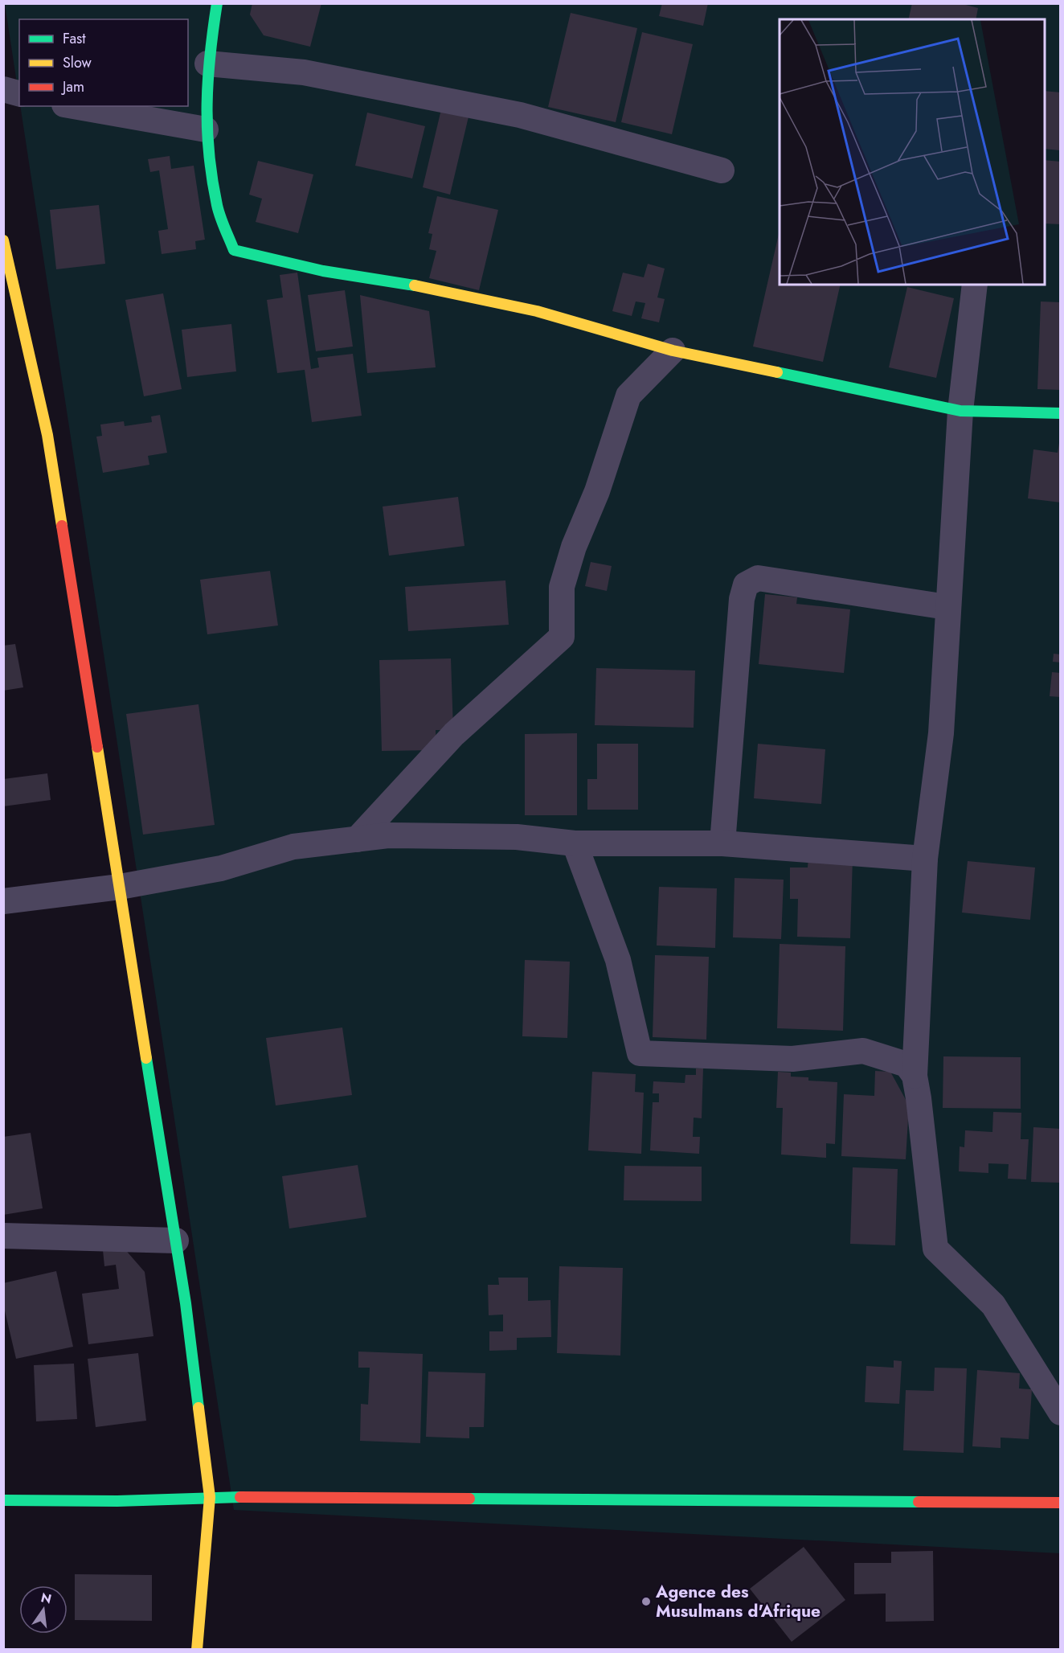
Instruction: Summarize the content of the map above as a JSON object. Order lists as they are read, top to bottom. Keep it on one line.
{"places":["Agence des Musulmans d'Afrique"],"legend":["Fast","Slow","Jam"],"north":"top"}
